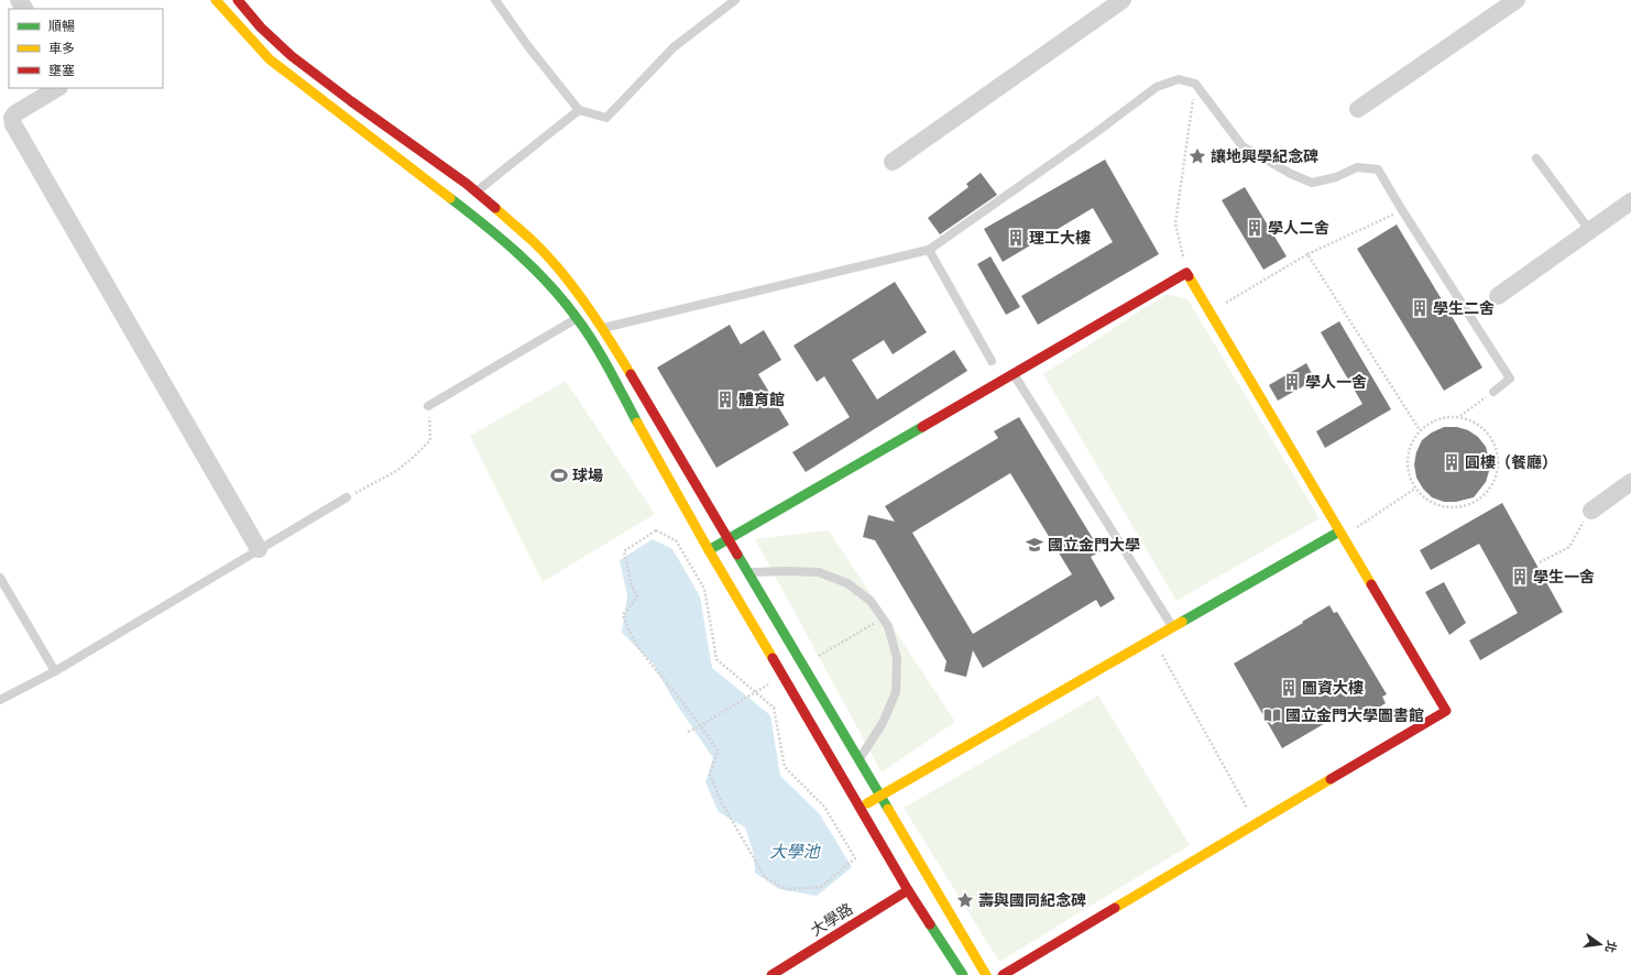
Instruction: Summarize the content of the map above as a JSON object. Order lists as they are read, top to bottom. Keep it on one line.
{"streets":{"street":["大學路"]},"water":["大學池"],"places":{"place":["讓地興學紀念碑","壽與國同紀念碑"],"building":["學人二舍","理工大樓","學生二舍","學人一舍","體育館","圓樓（餐廳）","學生一舍","圖資大樓"],"sports":["球場"],"school or university":["國立金門大學"],"library":["國立金門大學圖書館"]},"legend":["順暢","車多","壅塞"],"north":"right"}
